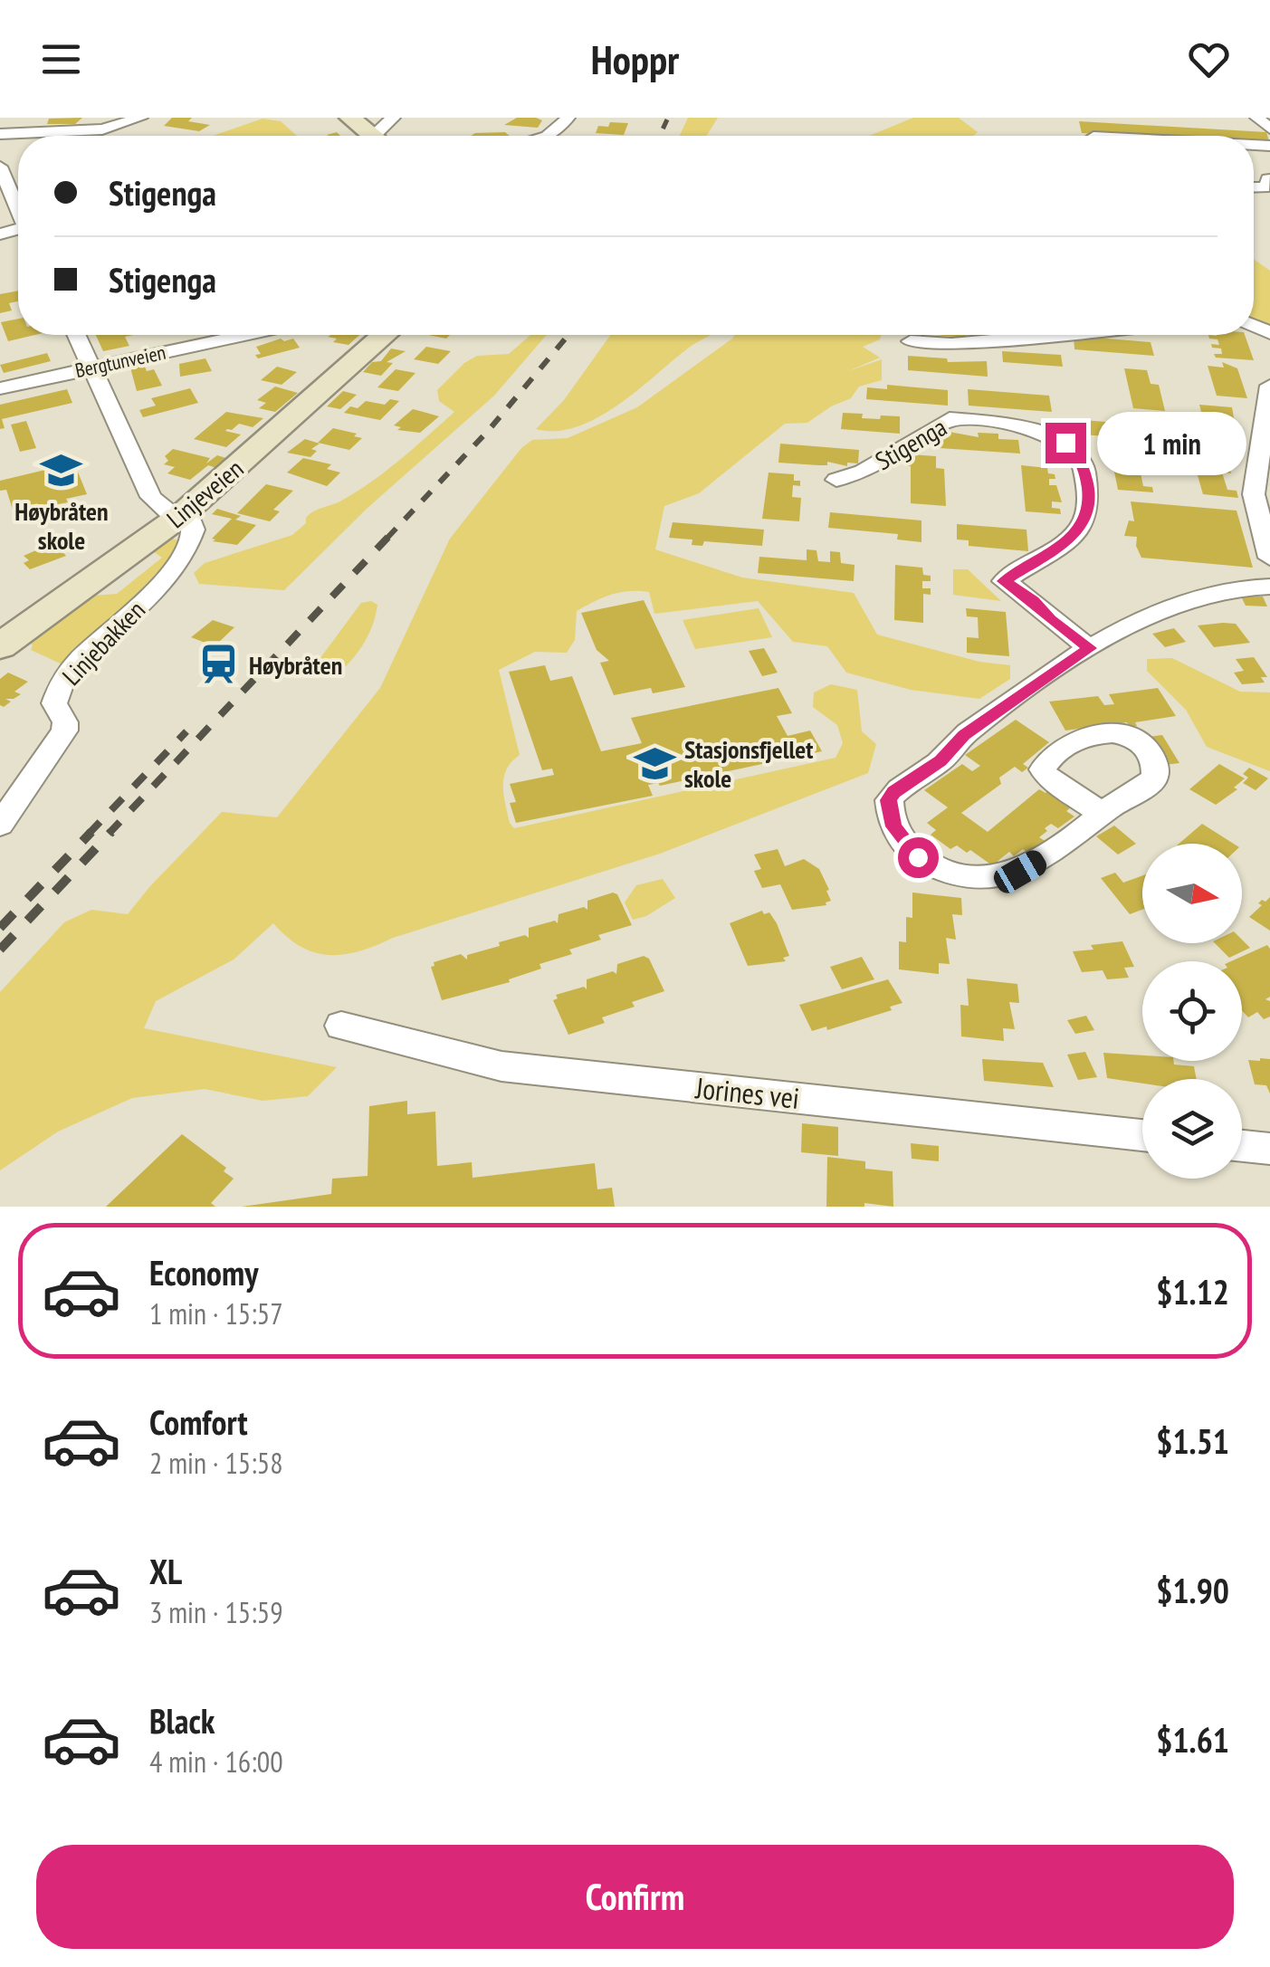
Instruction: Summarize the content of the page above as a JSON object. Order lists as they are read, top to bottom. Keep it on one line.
{"streets":{"street":["Bergtunveien","Stigenga","Linjeveien","Linjebakken","Jorines vei"]},"crossings":[["Linjeveien","Linjebakken"]],"places":{"school or university":["Høybråten skole","Stasjonsfjellet skole"],"station":["Høybråten"]},"north":"right","page":{"header":"Hoppr","banner":["Stigenga","Stigenga"],"bubble":"1 min","list":[{"name":"Economy","note":"1 min · 15:57","value":"$1.12"},{"name":"Comfort","note":"2 min · 15:58","value":"$1.51"},{"name":"XL","note":"3 min · 15:59","value":"$1.90"},{"name":"Black","note":"4 min · 16:00","value":"$1.61"}],"buttons":"Confirm"}}
